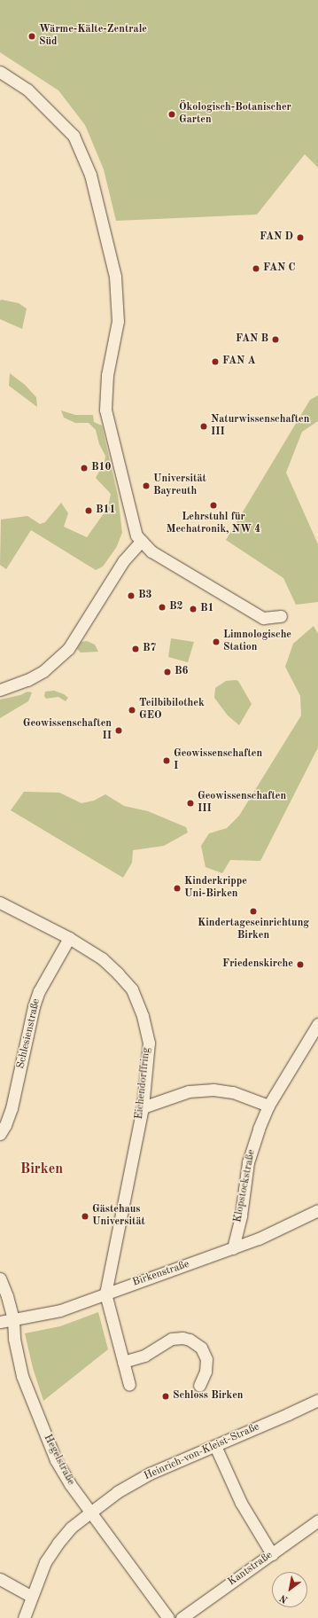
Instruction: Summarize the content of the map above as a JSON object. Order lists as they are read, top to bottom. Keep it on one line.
{"streets":{"street":["Schlesienstraße","Eichendorffring","Klopstockstraße","Birkenstraße","Heinrich-von-Kleist-Straße","Hegelstraße","Kantstraße"]},"crossings":[["Schlesienstraße","Eichendorffring"],["Eichendorffring","Birkenstraße"],["Klopstockstraße","Birkenstraße"],["Birkenstraße","Hegelstraße"],["Heinrich-von-Kleist-Straße","Hegelstraße"]],"districts":["Birken"],"places":["Wärme-Kälte-Zentrale Süd","Ökologisch-Botanischer Garten","FAN D","FAN C","FAN B","FAN A","Naturwissenschaften III","B10","Universität Bayreuth","Lehrstuhl für Mechatronik, NW 4","B11","B3","B2","B1","Limnologische Station","B7","B6","Teilbibilothek GEO","Geowissenschaften II","Geowissenschaften I","Geowissenschaften III","Kinderkrippe Uni-Birken","Kindertageseinrichtung Birken","Friedenskirche","Gästehaus Universität","Schloss Birken"],"north":"bottom left"}
